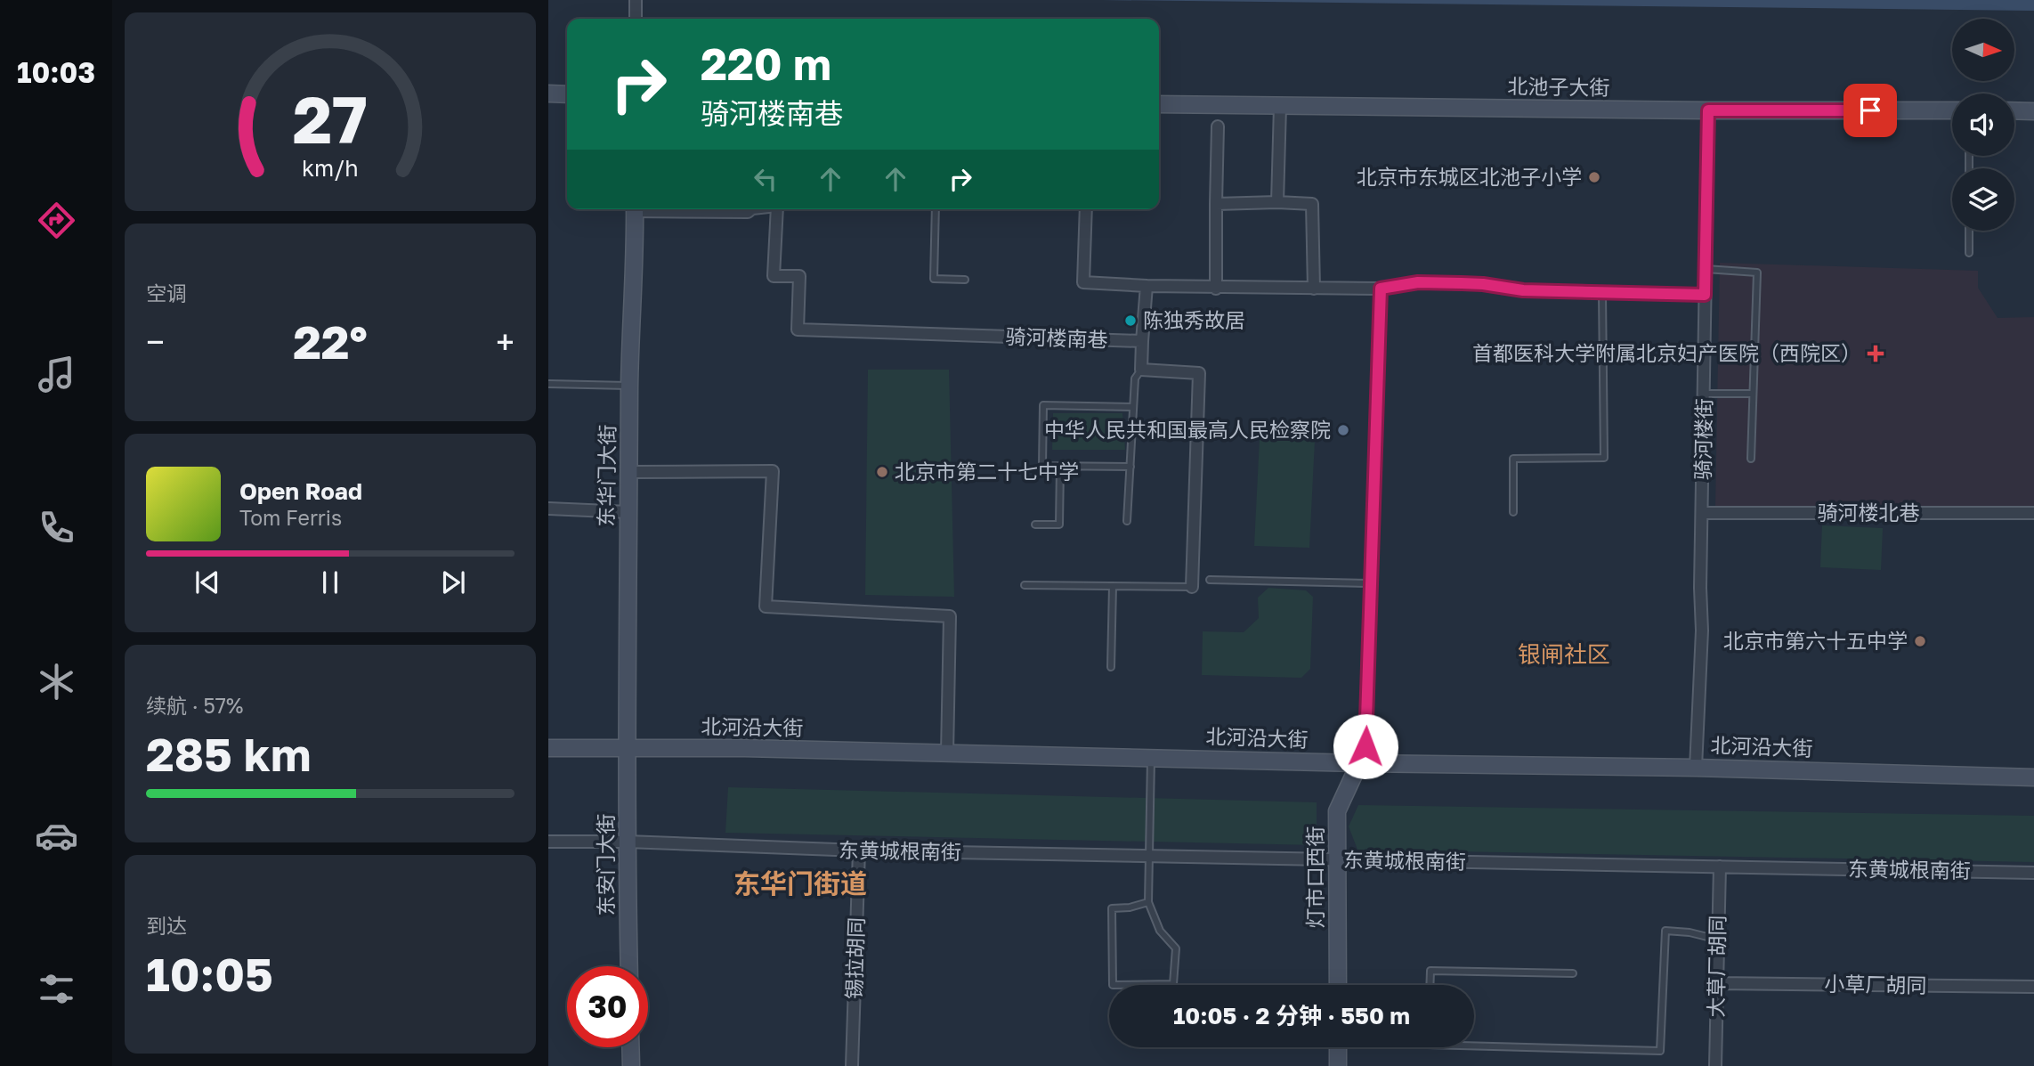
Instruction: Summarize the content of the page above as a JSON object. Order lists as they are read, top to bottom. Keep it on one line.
{"streets":{"main road":["北池子大街","东华门大街","北河沿大街","东安门大街","灯市口西街"],"street":["骑河楼南巷","骑河楼街","骑河楼北巷","东黄城根南街","锡拉胡同","大草厂胡同","小草厂胡同"]},"crossings":[["北池子大街","骑河楼街"],["骑河楼街","骑河楼北巷"],["骑河楼街","北河沿大街"],["东华门大街","北河沿大街"],["东华门大街","东安门大街"],["北河沿大街","东安门大街"],["北河沿大街","灯市口西街"],["东黄城根南街","东安门大街"],["东黄城根南街","灯市口西街"],["东黄城根南街","锡拉胡同"],["东黄城根南街","大草厂胡同"],["大草厂胡同","小草厂胡同"]],"districts":["银闸社区","东华门街道"],"places":{"other":["北京市东城区北池子小学","陈独秀故居","中华人民共和国最高人民检察院","北京市第二十七中学","北京市第六十五中学"],"health":["首都医科大学附属北京妇产医院（西院区）"]},"north":"right","page":{"tabs":"10:03","turn":["220 m","骑河楼南巷"],"tile":["空调",["续航 · 57%","285 km"],["到达","10:05"]],"heat":["−","22°","+"],"song":["Open Road","Tom Ferris"],"limit":"30","trip":"10:05 · 2 分钟 · 550 m","gauge":["27","km/h"]}}
